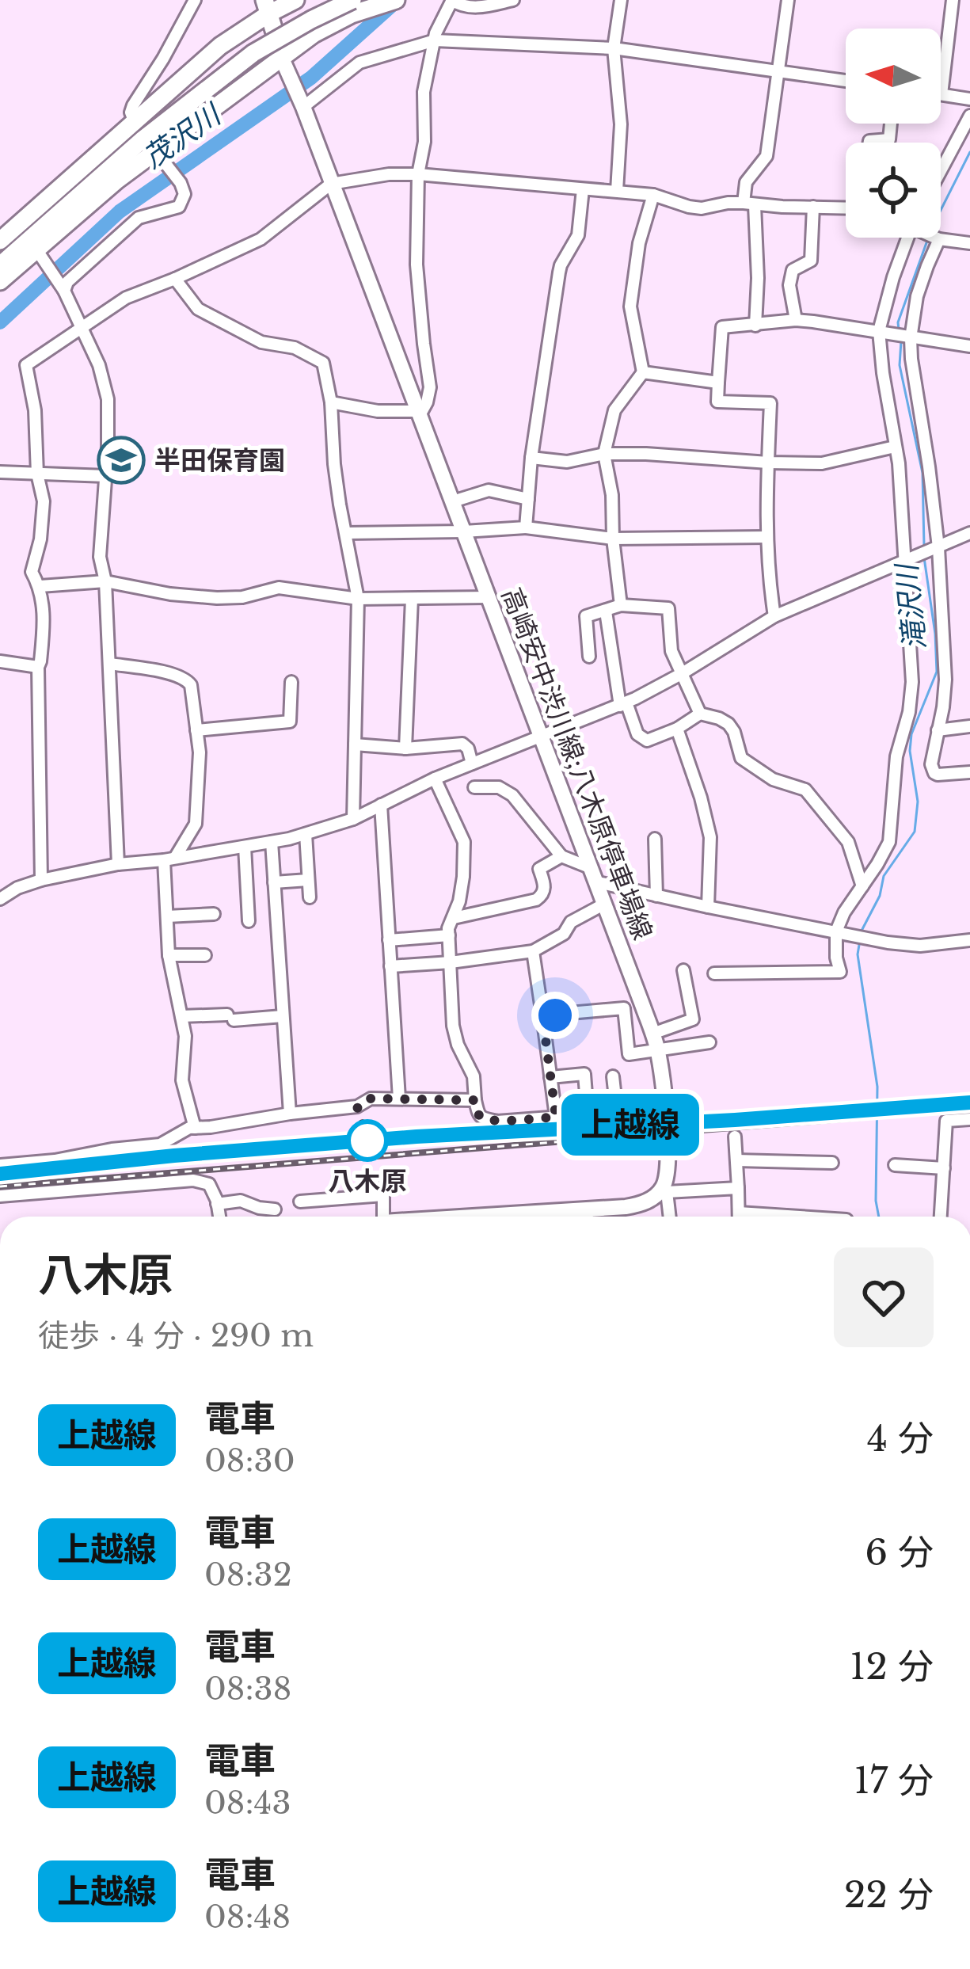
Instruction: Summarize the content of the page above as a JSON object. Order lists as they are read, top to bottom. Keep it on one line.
{"streets":{"main road":["高崎安中渋川線;八木原停車場線"]},"water":["茂沢川","滝沢川"],"places":{"school or university":["半田保育園"],"other":["八木原"]},"north":"left","page":{"on_map":"上越線","heading":["八木原","徒歩 · 4 分 · 290 m"],"list":[{"mark":"上越線","name":"電車","note":"08:30","value":"4 分"},{"mark":"上越線","name":"電車","note":"08:32","value":"6 分"},{"mark":"上越線","name":"電車","note":"08:38","value":"12 分"},{"mark":"上越線","name":"電車","note":"08:43","value":"17 分"},{"mark":"上越線","name":"電車","note":"08:48","value":"22 分"}]}}
